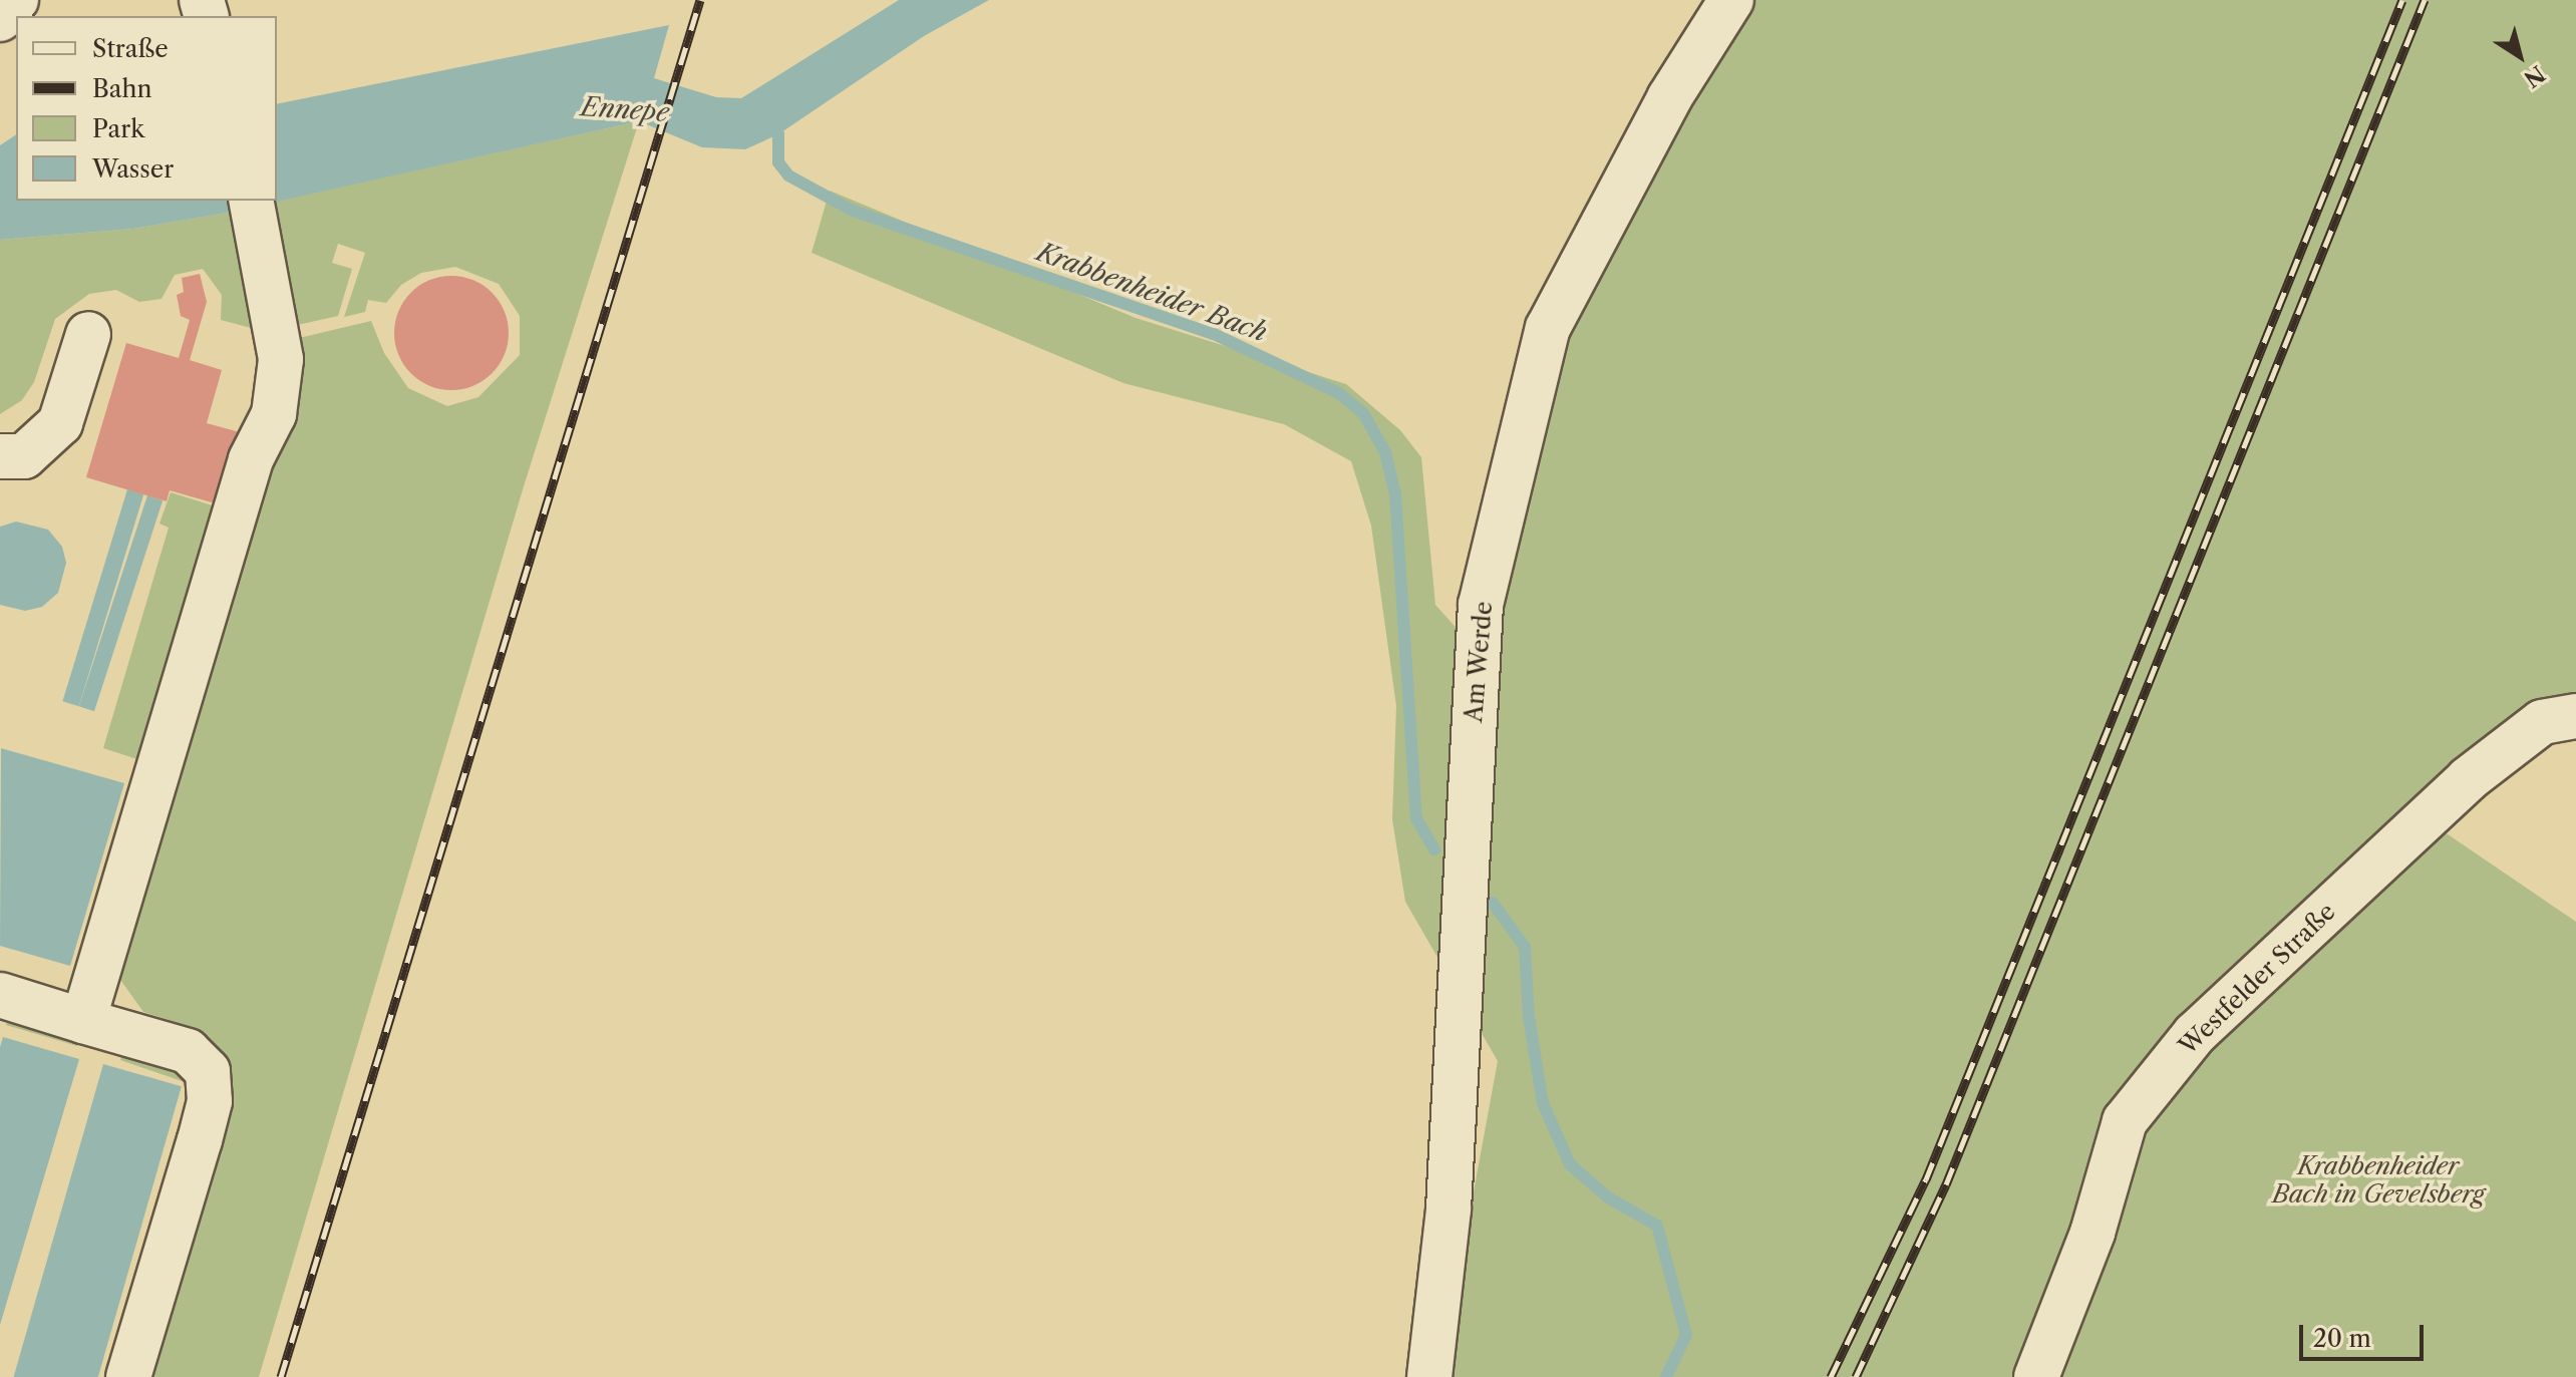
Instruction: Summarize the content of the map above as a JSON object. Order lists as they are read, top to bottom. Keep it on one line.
{"streets":{"street":["Am Werde","Westfelder Straße"]},"water":["Ennepe","Krabbenheider Bach"],"parks":["Krabbenheider Bach in Gevelsberg"],"legend":["Straße","Bahn","Park","Wasser"],"scale_bar":"20 m","north":"bottom right"}
